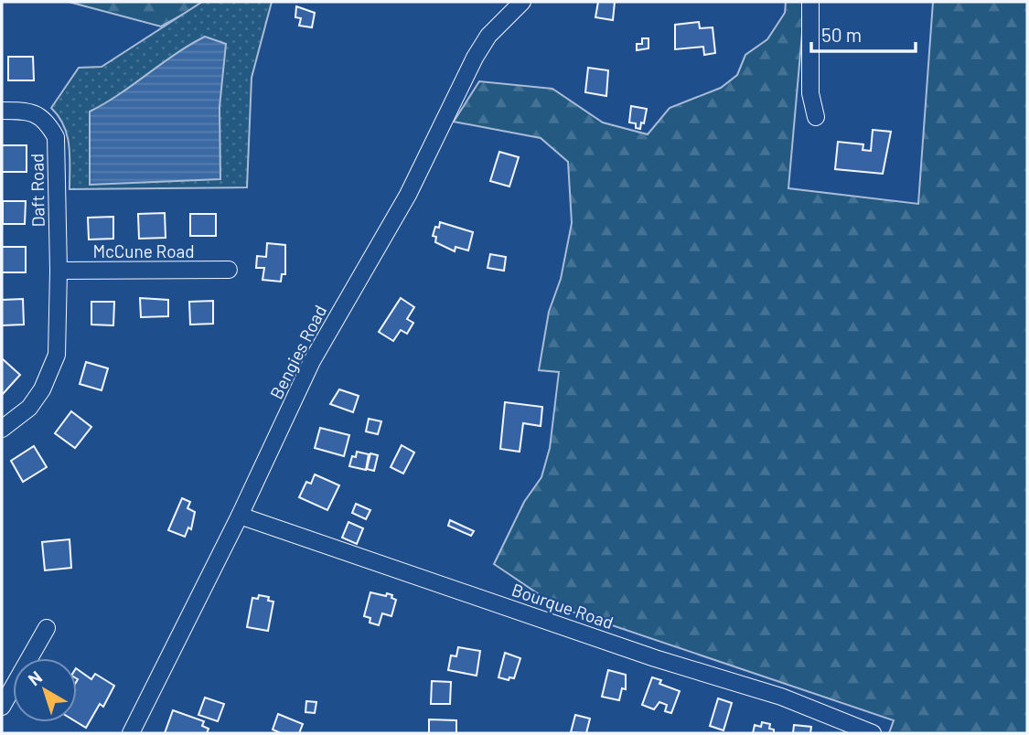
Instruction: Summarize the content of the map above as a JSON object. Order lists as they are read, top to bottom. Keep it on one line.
{"streets":{"street":["Daft Road","McCune Road","Bengies Road","Bourque Road"]},"crossings":[["Daft Road","McCune Road"],["Bengies Road","Bourque Road"]],"scale_bar":"50 m","north":"top left"}
